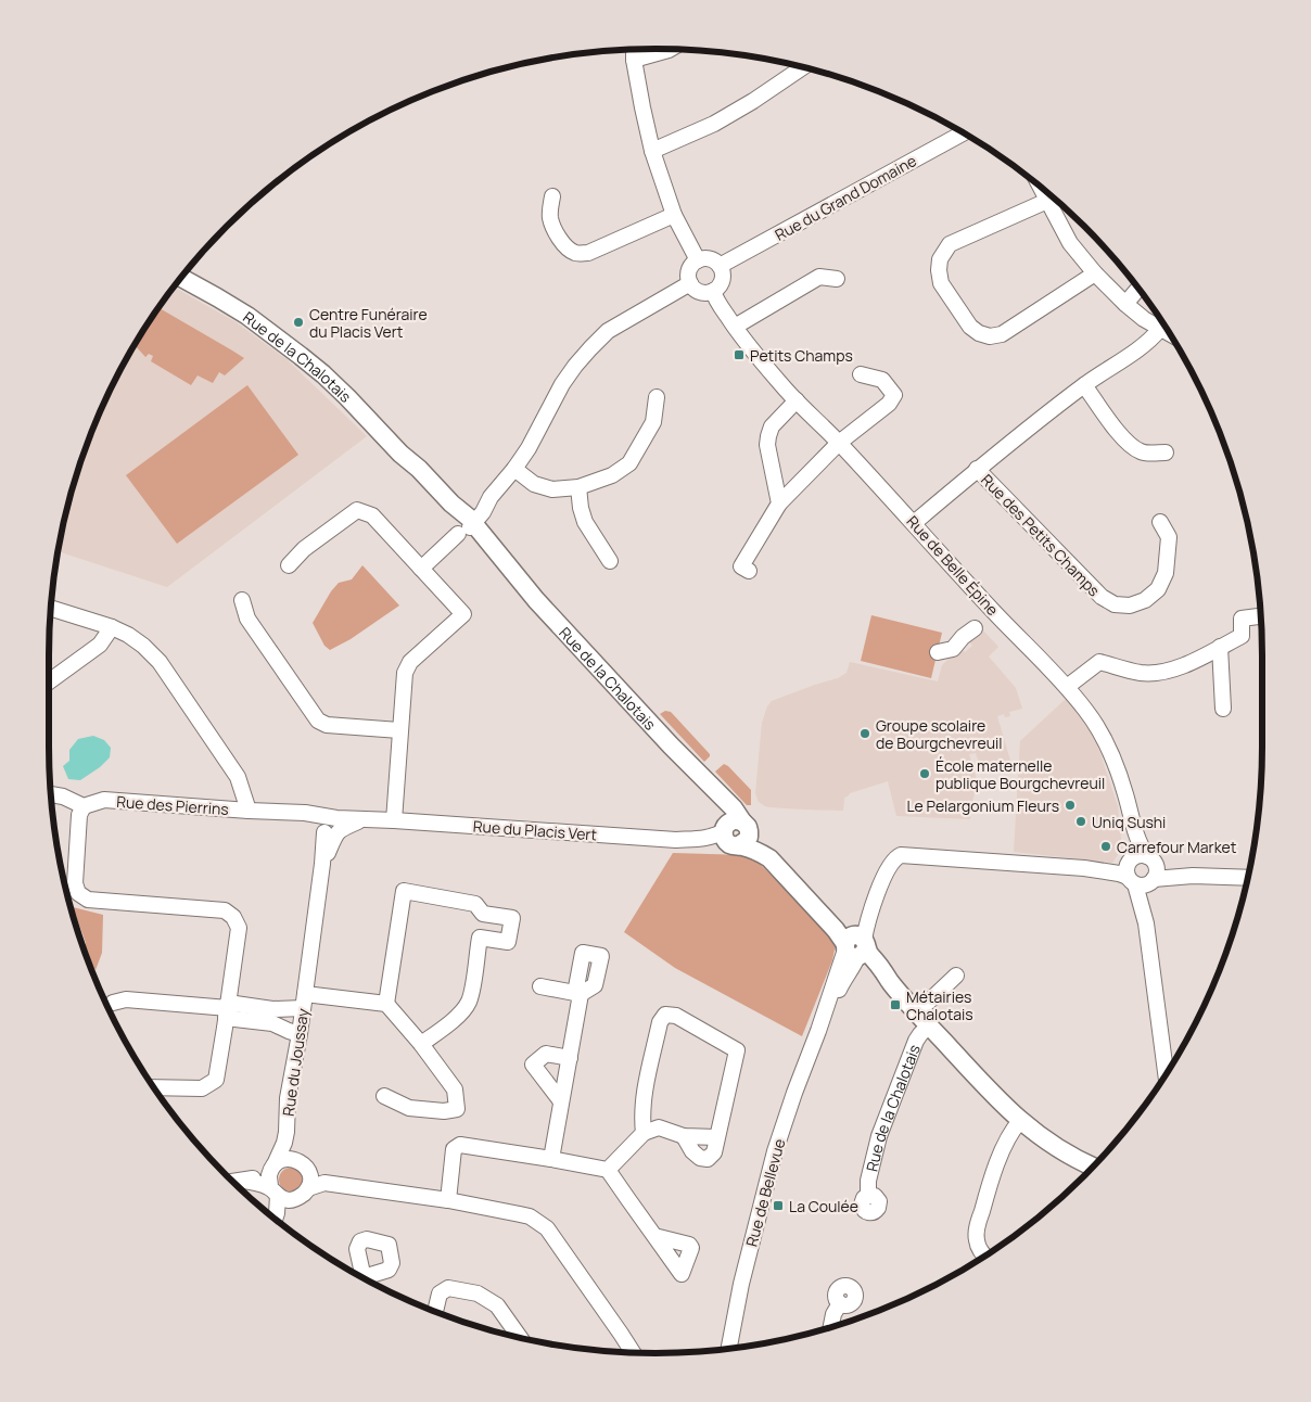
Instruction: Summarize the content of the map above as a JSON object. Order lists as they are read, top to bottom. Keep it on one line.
{"streets":{"main road":["Rue de la Chalotais"],"street":["Rue du Grand Domaine","Rue des Petits Champs","Rue de Belle Épine","Rue des Pierrins","Rue du Placis Vert","Rue du Joussay","Rue de Bellevue"]},"crossings":[["Rue du Grand Domaine","Rue de Belle Épine"],["Rue de la Chalotais","Rue du Placis Vert"],["Rue de la Chalotais","Rue de Bellevue"],["Rue des Petits Champs","Rue de Belle Épine"],["Rue de Belle Épine","Rue de Bellevue"],["Rue des Pierrins","Rue du Placis Vert"],["Rue des Pierrins","Rue du Joussay"],["Rue du Placis Vert","Rue du Joussay"]],"places":{"other":["Centre Funéraire du Placis Vert","Groupe scolaire de Bourgchevreuil","École maternelle publique Bourgchevreuil","Le Pelargonium Fleurs","Uniq Sushi","Carrefour Market"],"transit":["Petits Champs","Métairies Chalotais","La Coulée"]}}
